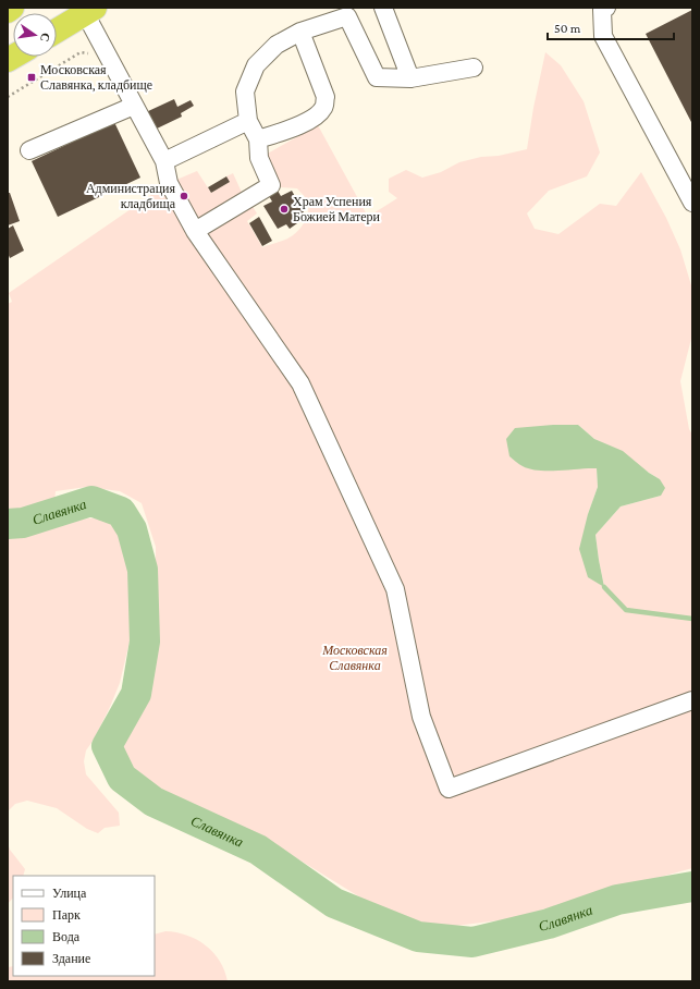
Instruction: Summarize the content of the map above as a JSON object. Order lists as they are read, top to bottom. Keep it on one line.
{"water":["Славянка"],"parks":["Московская Славянка"],"places":{"transit":["Московская Славянка, кладбище"],"other":["Администрация кладбища","Храм Успения Божией Матери"]},"legend":["Улица","Парк","Вода","Здание"],"scale_bar":"50 m","north":"right"}
